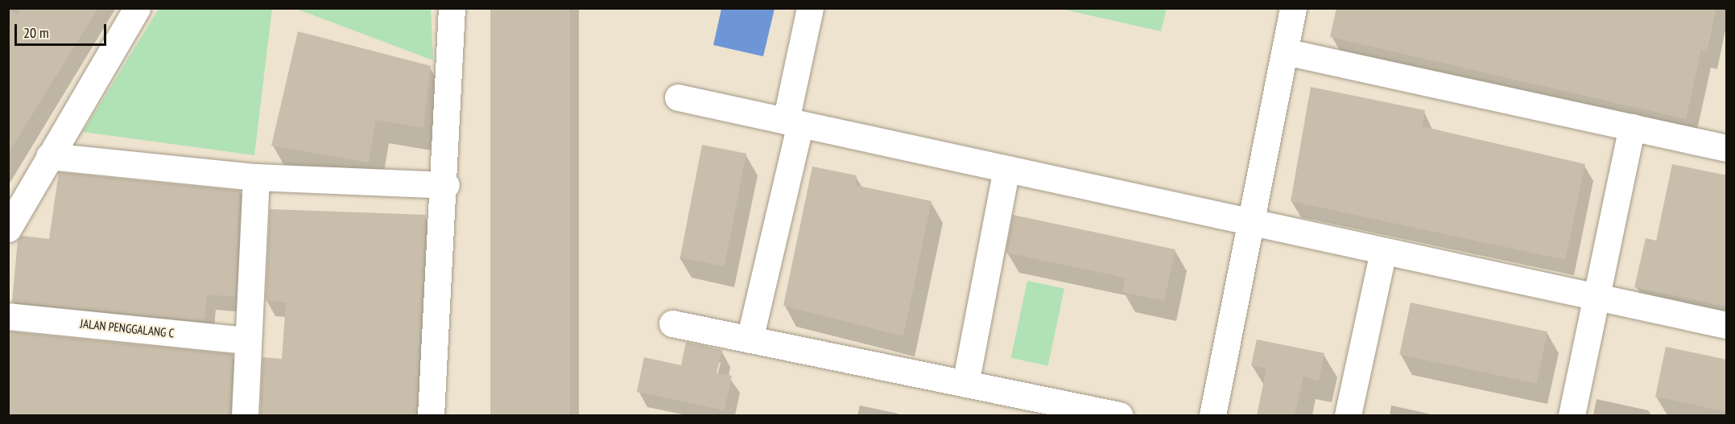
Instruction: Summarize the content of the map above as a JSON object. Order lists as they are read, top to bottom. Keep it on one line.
{"streets":{"street":["JALAN PENGGALANG C"]},"scale_bar":"20 m"}
